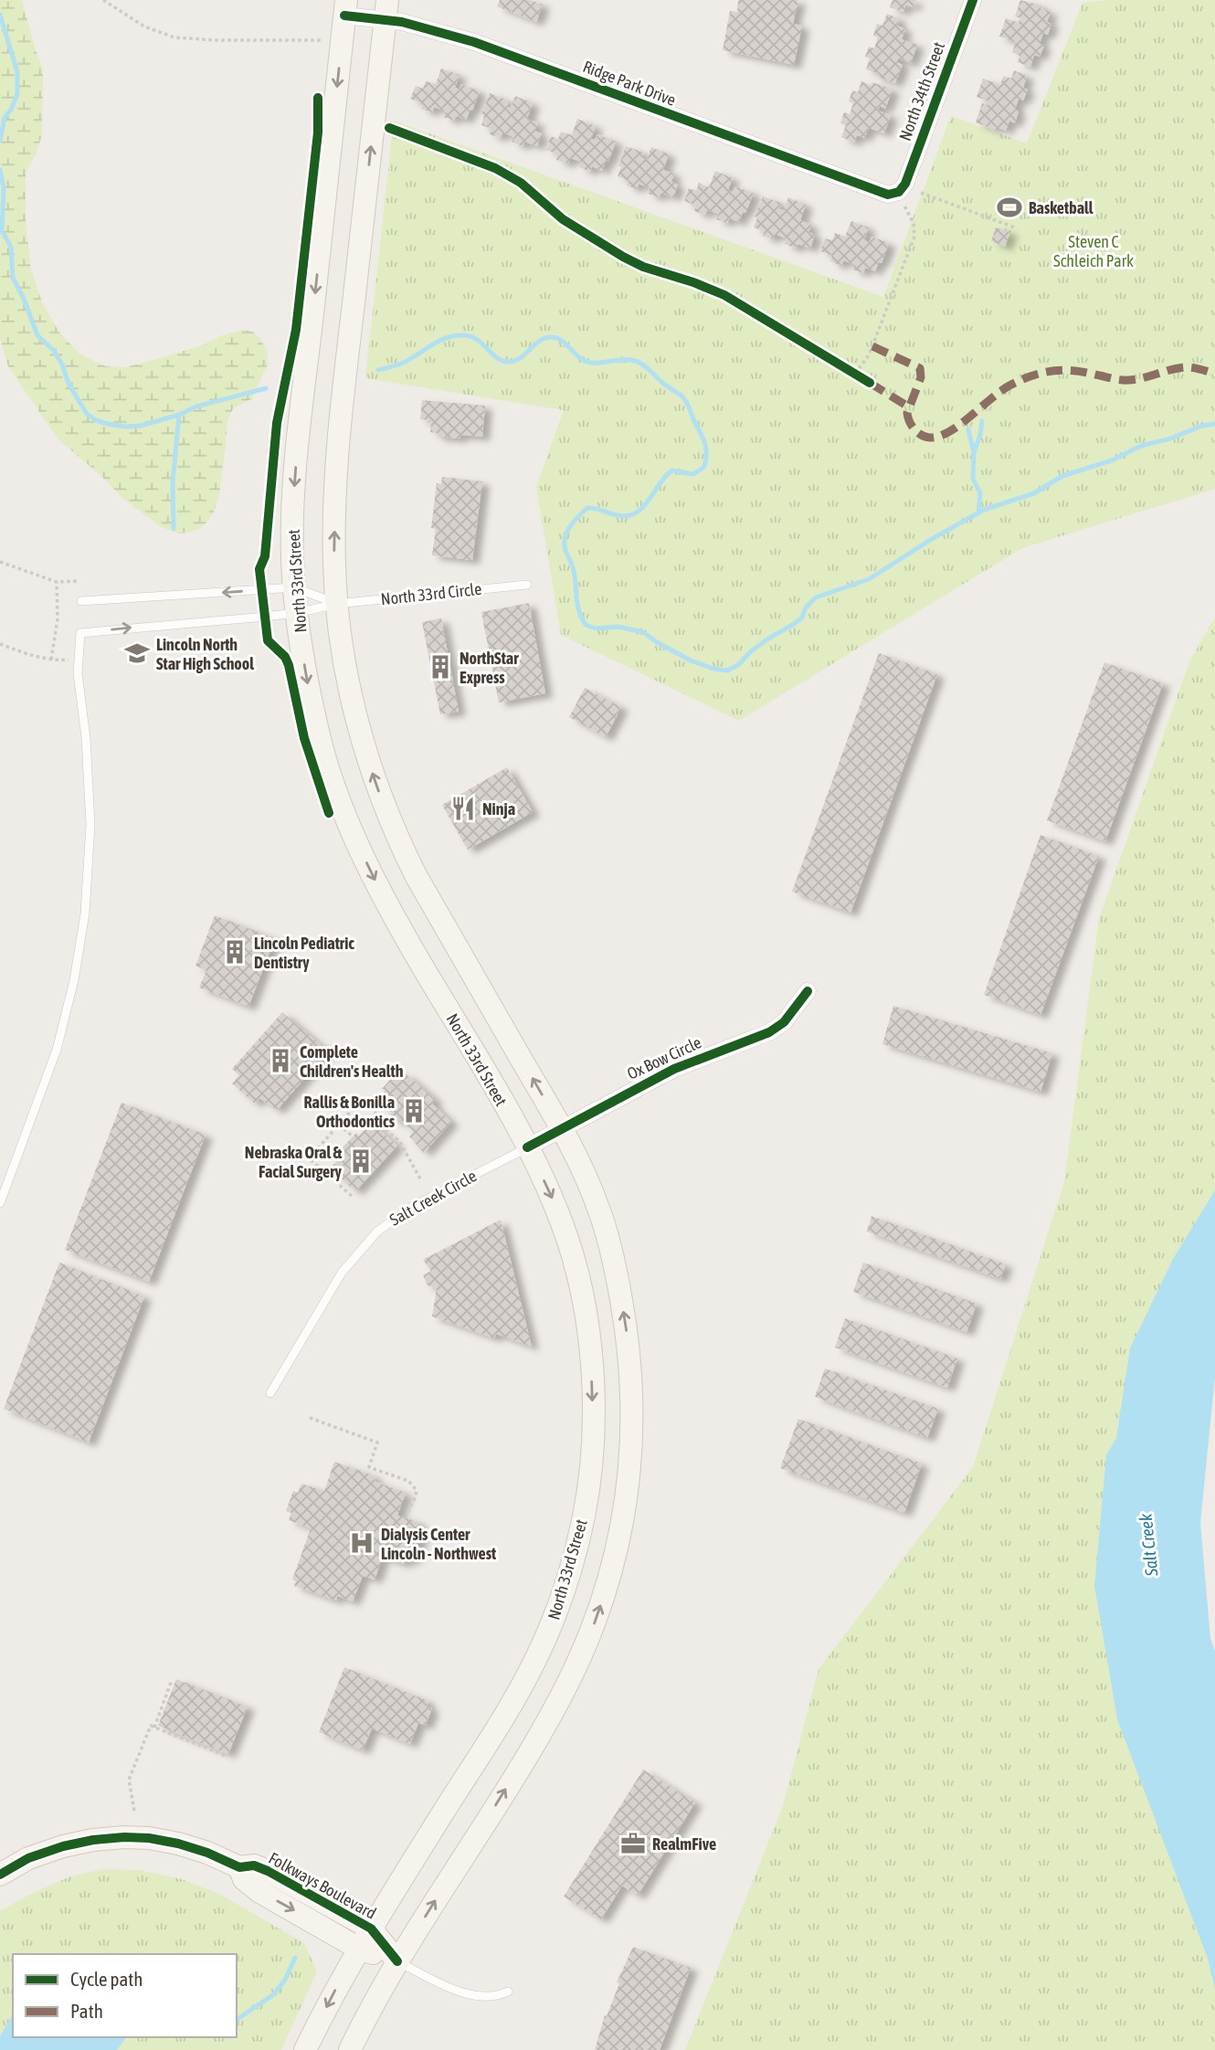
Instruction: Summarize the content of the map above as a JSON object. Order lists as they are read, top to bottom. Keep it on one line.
{"streets":{"main road":["North 33rd Street","Folkways Boulevard"],"street":["Ridge Park Drive","North 34th Street","Ox Bow Circle"],"lane":["North 33rd Circle","Salt Creek Circle"]},"crossings":[["Ridge Park Drive","North 34th Street"],["Ridge Park Drive","North 33rd Street"],["North 33rd Street","North 33rd Circle"],["North 33rd Street","Ox Bow Circle"],["North 33rd Street","Salt Creek Circle"],["North 33rd Street","Folkways Boulevard"],["Ox Bow Circle","Salt Creek Circle"]],"water":["Salt Creek"],"parks":["Steven C Schleich Park"],"places":{"sports":["Basketball"],"school or university":["Lincoln North Star High School"],"building":["NorthStar Express","Lincoln Pediatric Dentistry","Complete Children's Health","Rallis & Bonilla Orthodontics","Nebraska Oral & Facial Surgery"],"restaurant":["Ninja"],"hospital":["Dialysis Center Lincoln - Northwest"],"office":["RealmFive"]},"legend":["Cycle path","Path"]}
